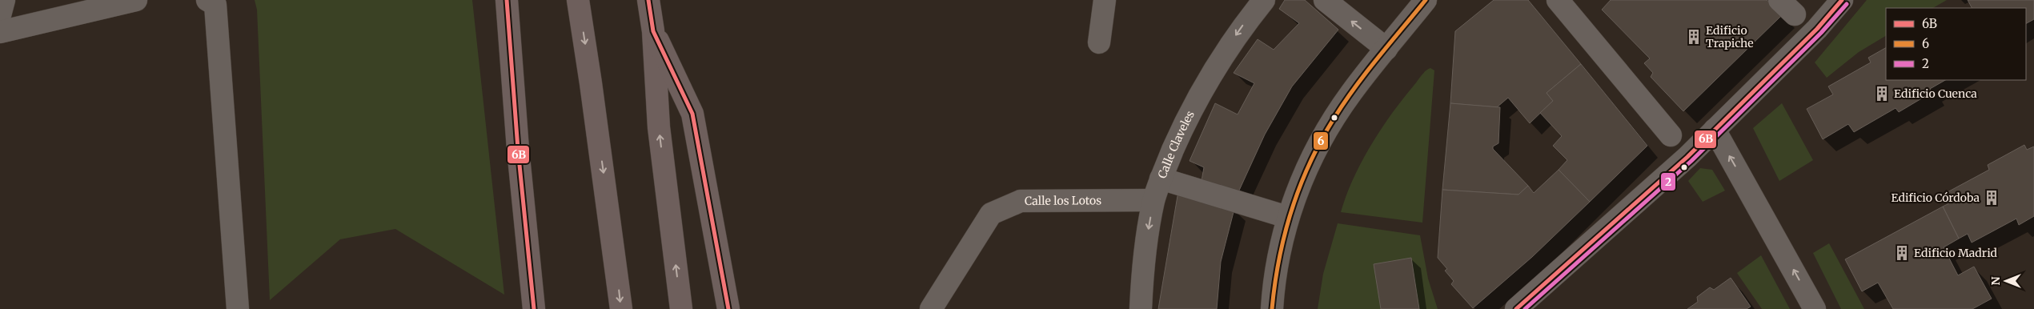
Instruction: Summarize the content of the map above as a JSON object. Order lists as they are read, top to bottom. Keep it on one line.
{"streets":{"street":["Calle Claveles","Calle los Lotos"]},"crossings":[["Calle Claveles","Calle los Lotos"]],"places":{"building":["Edificio Trapiche","Edificio Cuenca","Edificio Córdoba","Edificio Madrid"]},"lines":["transit line 6B","transit line 6","transit line 2"],"legend":["6B","6","2"],"north":"left"}
